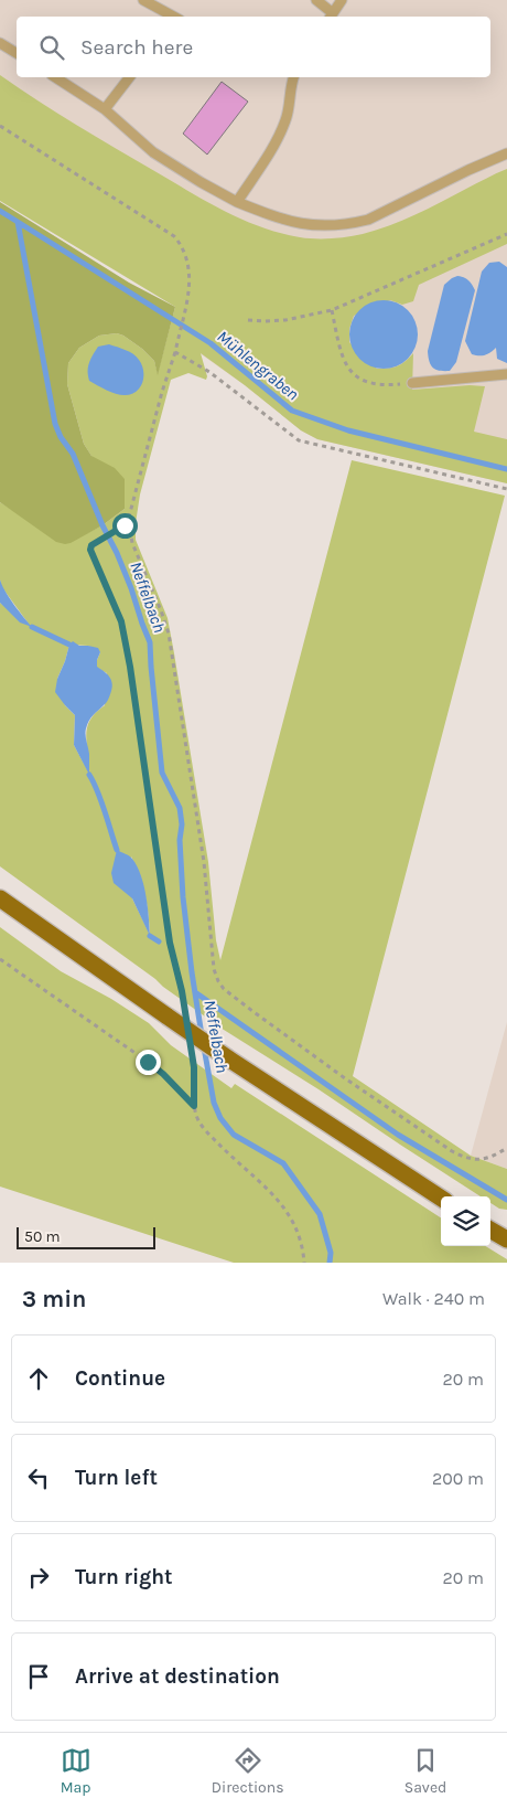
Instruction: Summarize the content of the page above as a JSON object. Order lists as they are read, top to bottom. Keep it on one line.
{"water":["Mühlengraben","Neffelbach"],"scale_bar":"50 m","page":{"search":"Search here","scale":"50 m","heading":["3 min","Walk · 240 m"],"list":[["Continue","20 m"],["Turn left","200 m"],["Turn right","20 m"],"Arrive at destination"],"nav":["Map","Directions","Saved"]}}
